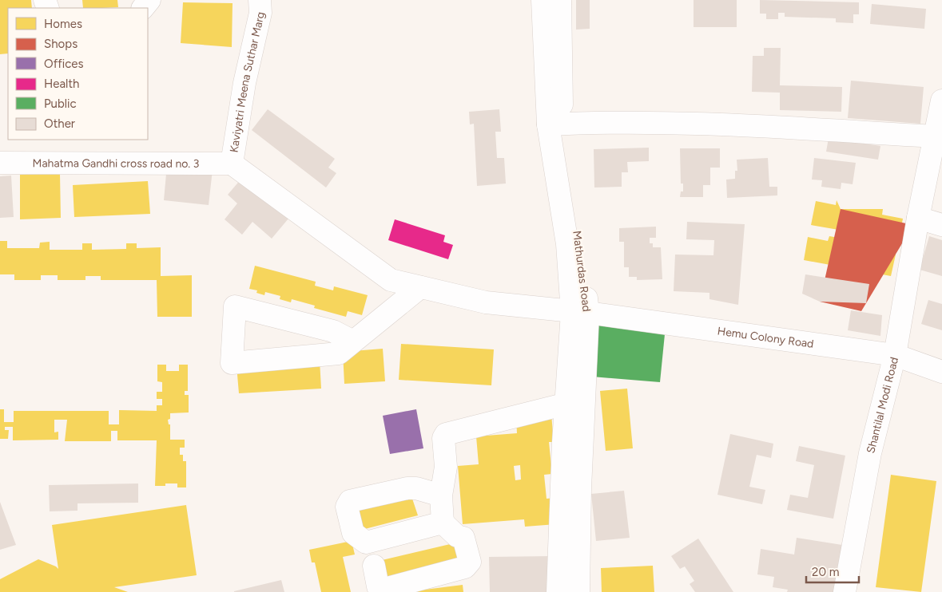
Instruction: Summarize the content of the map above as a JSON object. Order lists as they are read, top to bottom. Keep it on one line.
{"streets":{"street":["Kaviyatri Meena Suthar Marg","Mahatma Gandhi cross road no. 3","Mathurdas Road","Hemu Colony Road","Shantilal Modi Road"]},"crossings":[["Kaviyatri Meena Suthar Marg","Mahatma Gandhi cross road no. 3"],["Kaviyatri Meena Suthar Marg","Hemu Colony Road"],["Mahatma Gandhi cross road no. 3","Hemu Colony Road"],["Mathurdas Road","Hemu Colony Road"],["Hemu Colony Road","Shantilal Modi Road"]],"legend":["Homes","Shops","Offices","Health","Public","Other"],"scale_bar":"20 m"}
